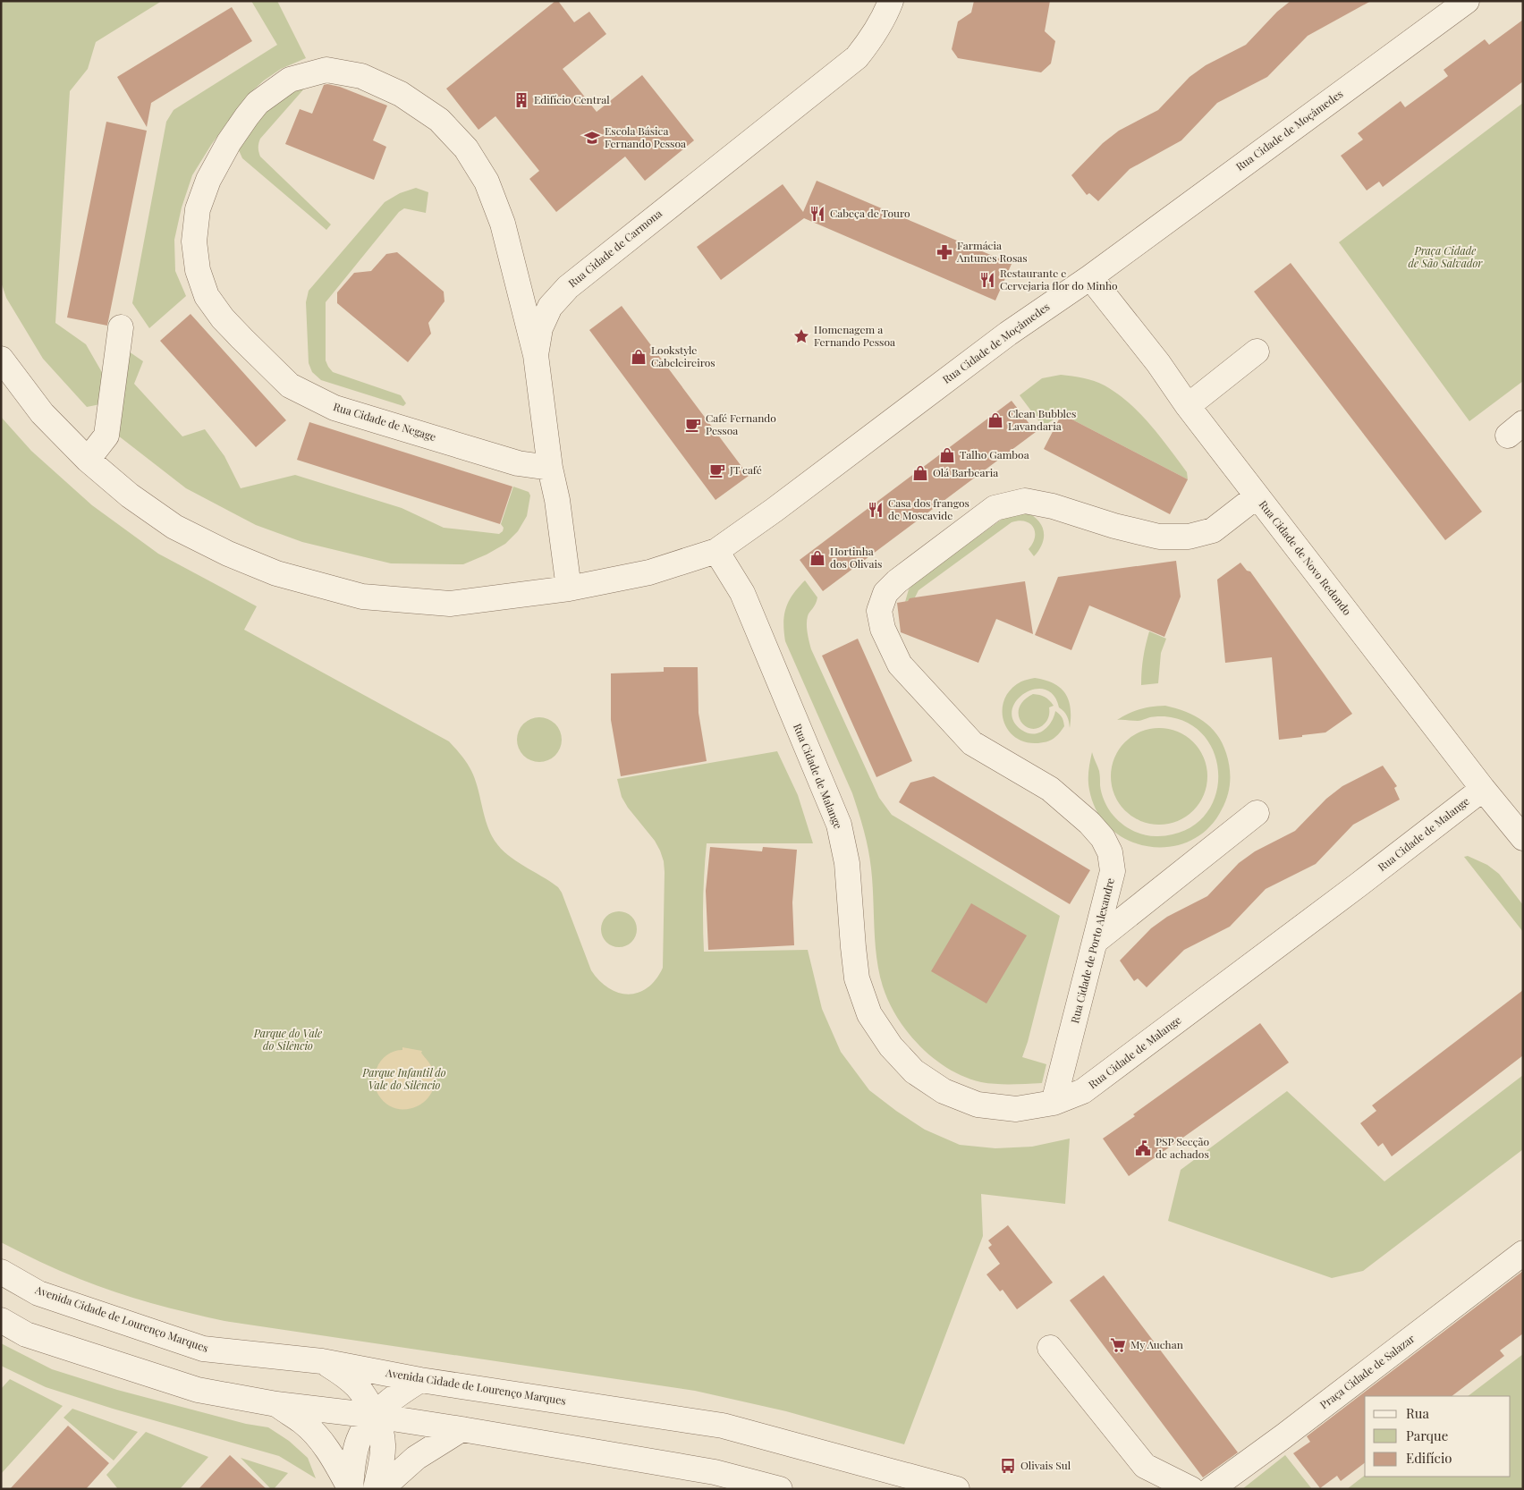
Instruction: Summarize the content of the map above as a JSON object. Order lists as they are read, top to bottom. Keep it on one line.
{"streets":{"street":["Rua Cidade de Moçâmedes","Rua Cidade de Carmona","Rua Cidade de Negage","Rua Cidade de Novo Redondo","Rua Cidade de Malange","Rua Cidade de Porto Alexandre","Avenida Cidade de Lourenço Marques","Praça Cidade de Salazar"]},"crossings":[["Rua Cidade de Moçâmedes","Rua Cidade de Carmona"],["Rua Cidade de Moçâmedes","Rua Cidade de Novo Redondo"],["Rua Cidade de Moçâmedes","Rua Cidade de Malange"],["Rua Cidade de Carmona","Rua Cidade de Negage"],["Rua Cidade de Novo Redondo","Rua Cidade de Malange"],["Rua Cidade de Novo Redondo","Rua Cidade de Porto Alexandre"],["Rua Cidade de Malange","Rua Cidade de Porto Alexandre"]],"parks":["Praça Cidade de São Salvador","Parque do Vale do Silêncio","Parque Infantil do Vale do Silêncio"],"places":{"building":["Edifício Central"],"school or university":["Escola Básica Fernando Pessoa"],"restaurant":["Cabeça de Touro","Restaurante e Cervejaria flor do Minho","Casa dos frangos de Moscavide"],"pharmacy":["Farmácia Antunes Rosas"],"place":["Homenagem a Fernando Pessoa"],"shop":["Lookstyle Cabeleireiros","Clean Bubbles Lavandaria","Talho Gamboa","Olá Barbearia","Hortinha dos Olivais"],"cafe":["Café Fernando Pessoa","JT café"],"public building":["PSP Secção de achados"],"supermarket":["My Auchan"],"bus stop":["Olivais Sul"]},"legend":["Rua","Parque","Edifício"]}
